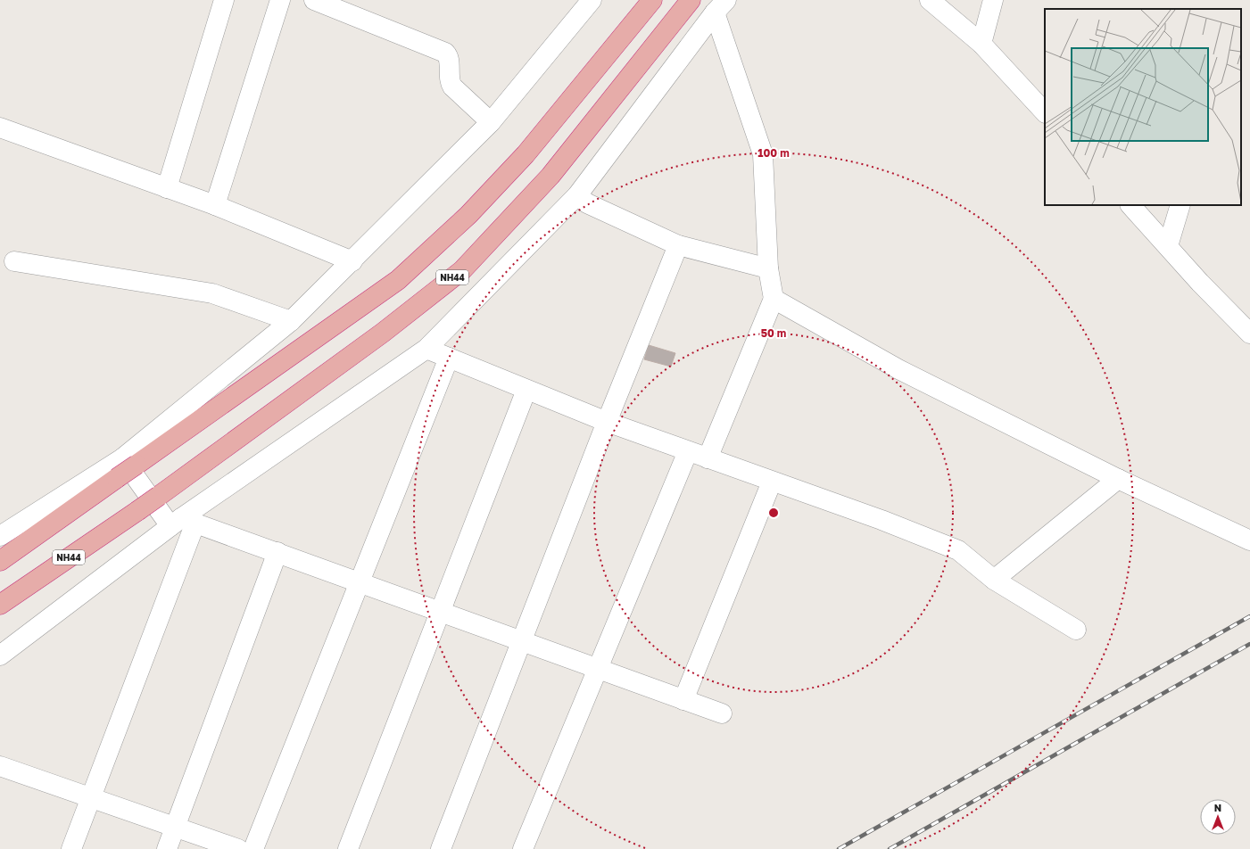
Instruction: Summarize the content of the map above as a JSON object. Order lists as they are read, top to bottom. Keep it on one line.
{"streets":{"highway":["NH44"]},"north":"top","rings":["100 m","50 m"]}
